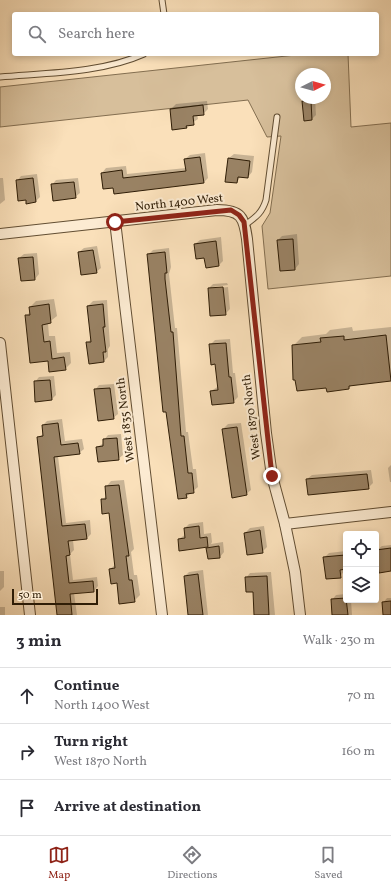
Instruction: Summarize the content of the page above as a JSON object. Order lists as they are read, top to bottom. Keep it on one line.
{"streets":{"street":["North 1400 West","West 1870 North","West 1835 North"]},"crossings":[["North 1400 West","West 1870 North"],["North 1400 West","West 1835 North"]],"scale_bar":"50 m","north":"right","page":{"search":"Search here","scale":"50 m","heading":["3 min","Walk · 230 m"],"list":[["Continue","North 1400 West","70 m"],["Turn right","West 1870 North","160 m"],"Arrive at destination"],"nav":["Map","Directions","Saved"]}}
